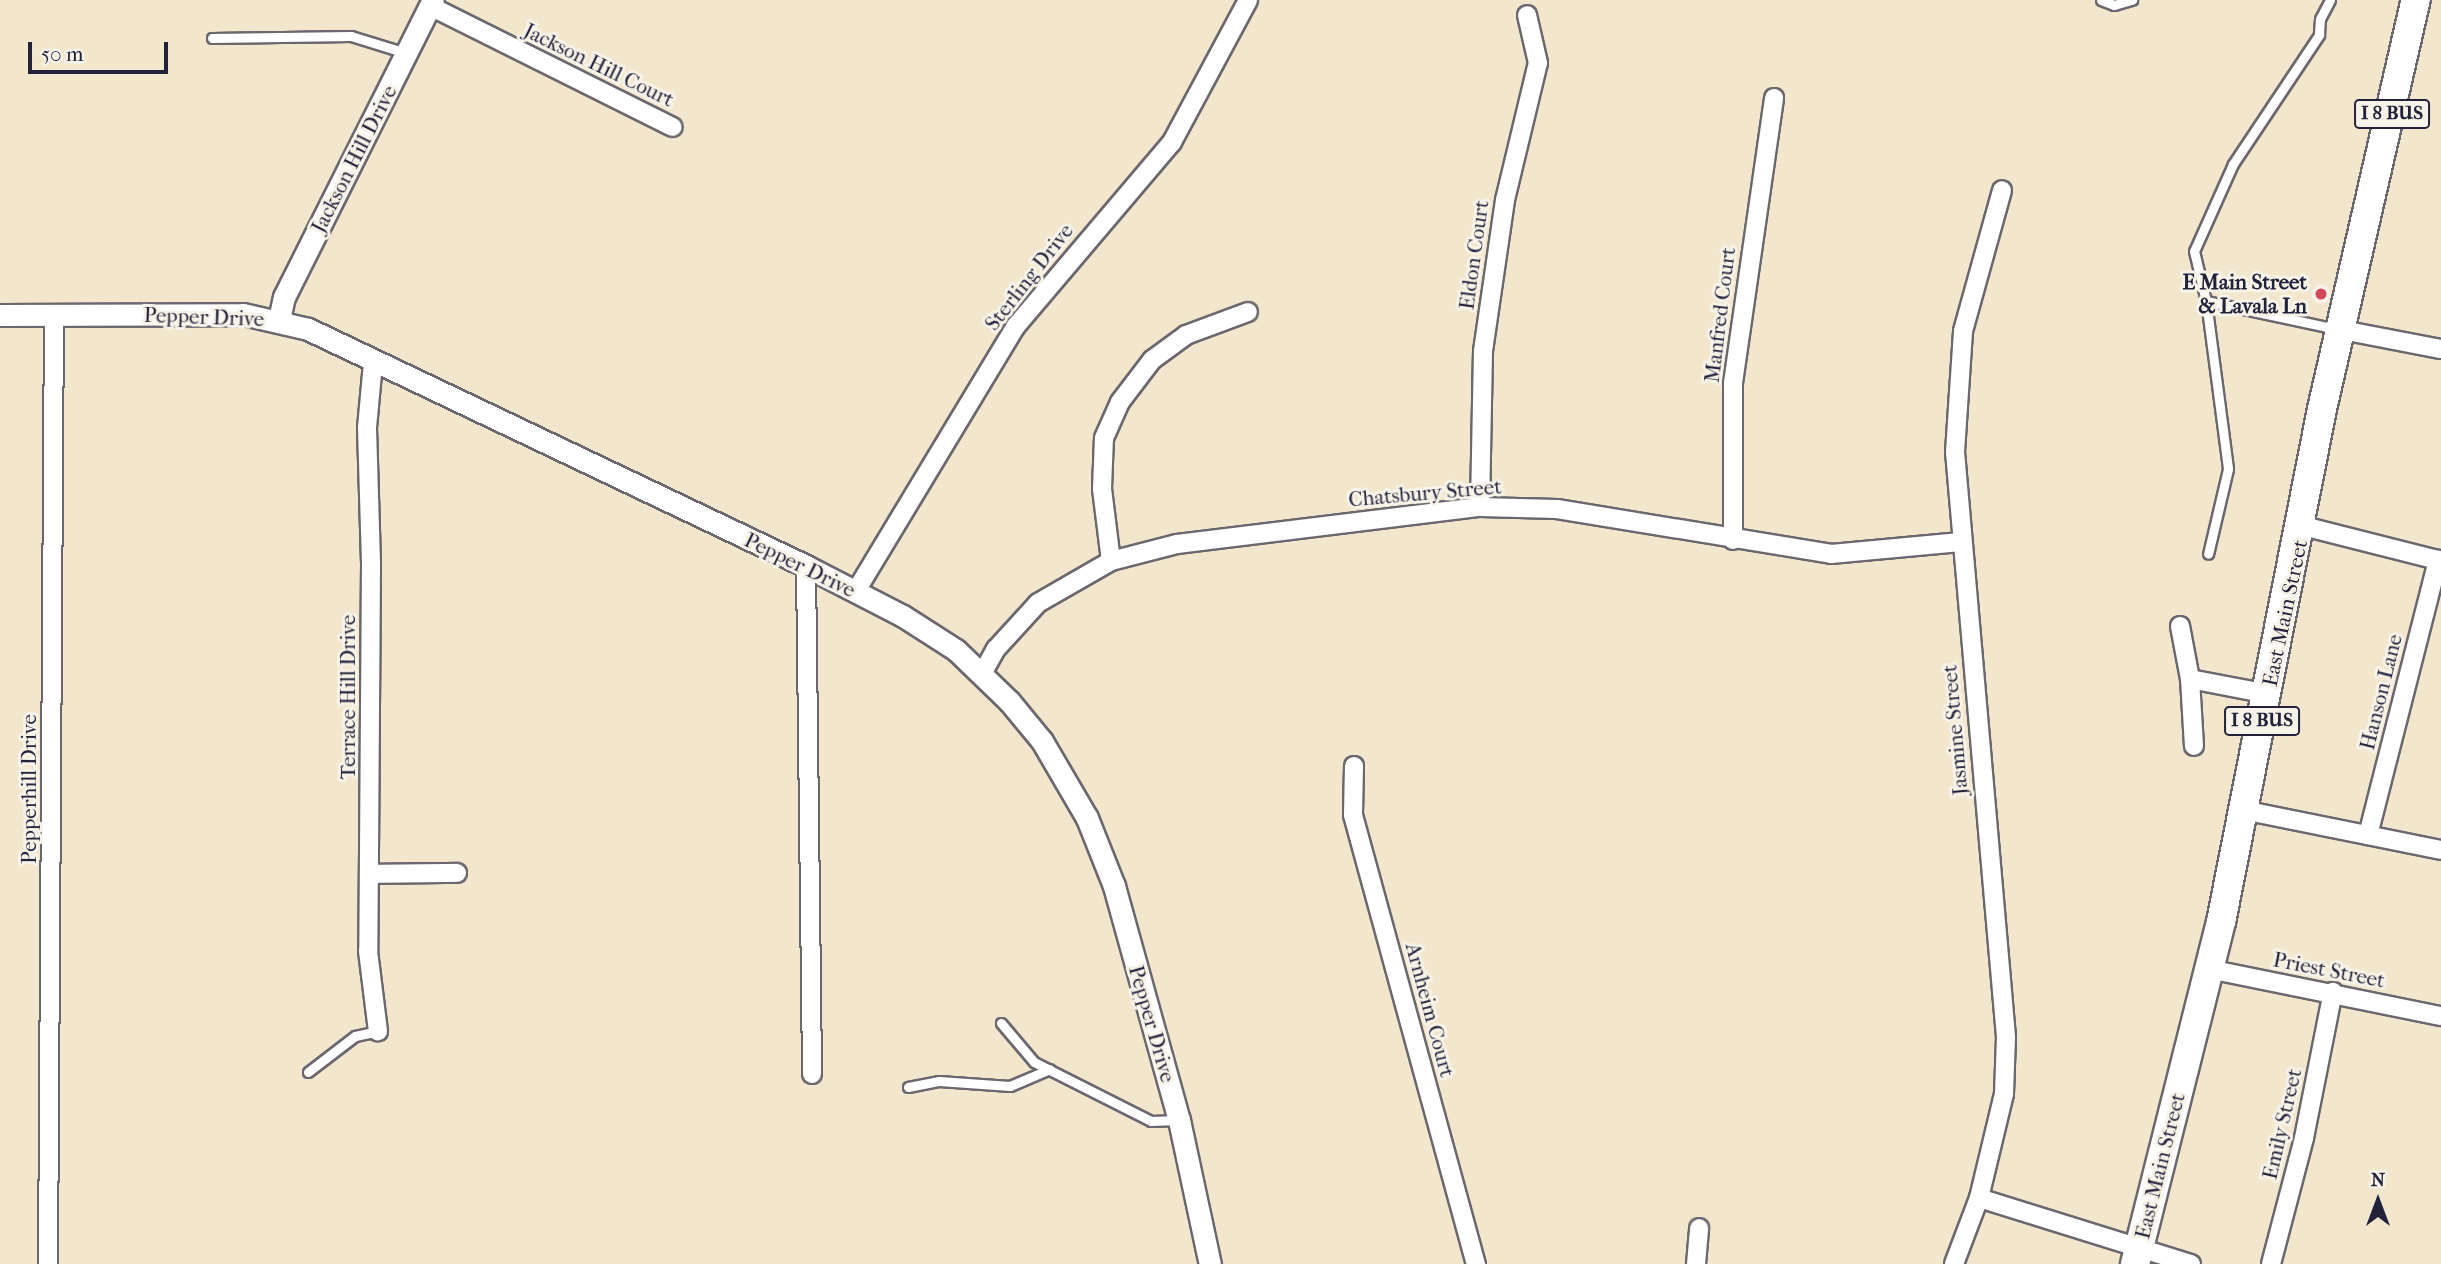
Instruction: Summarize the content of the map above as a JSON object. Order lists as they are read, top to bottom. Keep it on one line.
{"streets":{"main road":["I 8 BUS","East Main Street"],"street":["Jackson Hill Court","Jackson Hill Drive","Eldon Court","Sterling Drive","Manfred Court","Pepper Drive","Chatsbury Street","Hanson Lane","Terrace Hill Drive","Jasmine Street","Pepperhill Drive","Priest Street","Arnheim Court","Emily Street"]},"crossings":[["Jackson Hill Court","Jackson Hill Drive"],["Jackson Hill Drive","Pepper Drive"],["Eldon Court","Chatsbury Street"],["Sterling Drive","Pepper Drive"],["Manfred Court","Chatsbury Street"],["Pepper Drive","Chatsbury Street"],["Pepper Drive","Terrace Hill Drive"],["Pepper Drive","Pepperhill Drive"],["Chatsbury Street","Jasmine Street"],["East Main Street","Priest Street"],["Priest Street","Emily Street"]],"places":["E Main Street & Lavala Ln"],"scale_bar":"50 m","north":"top"}
